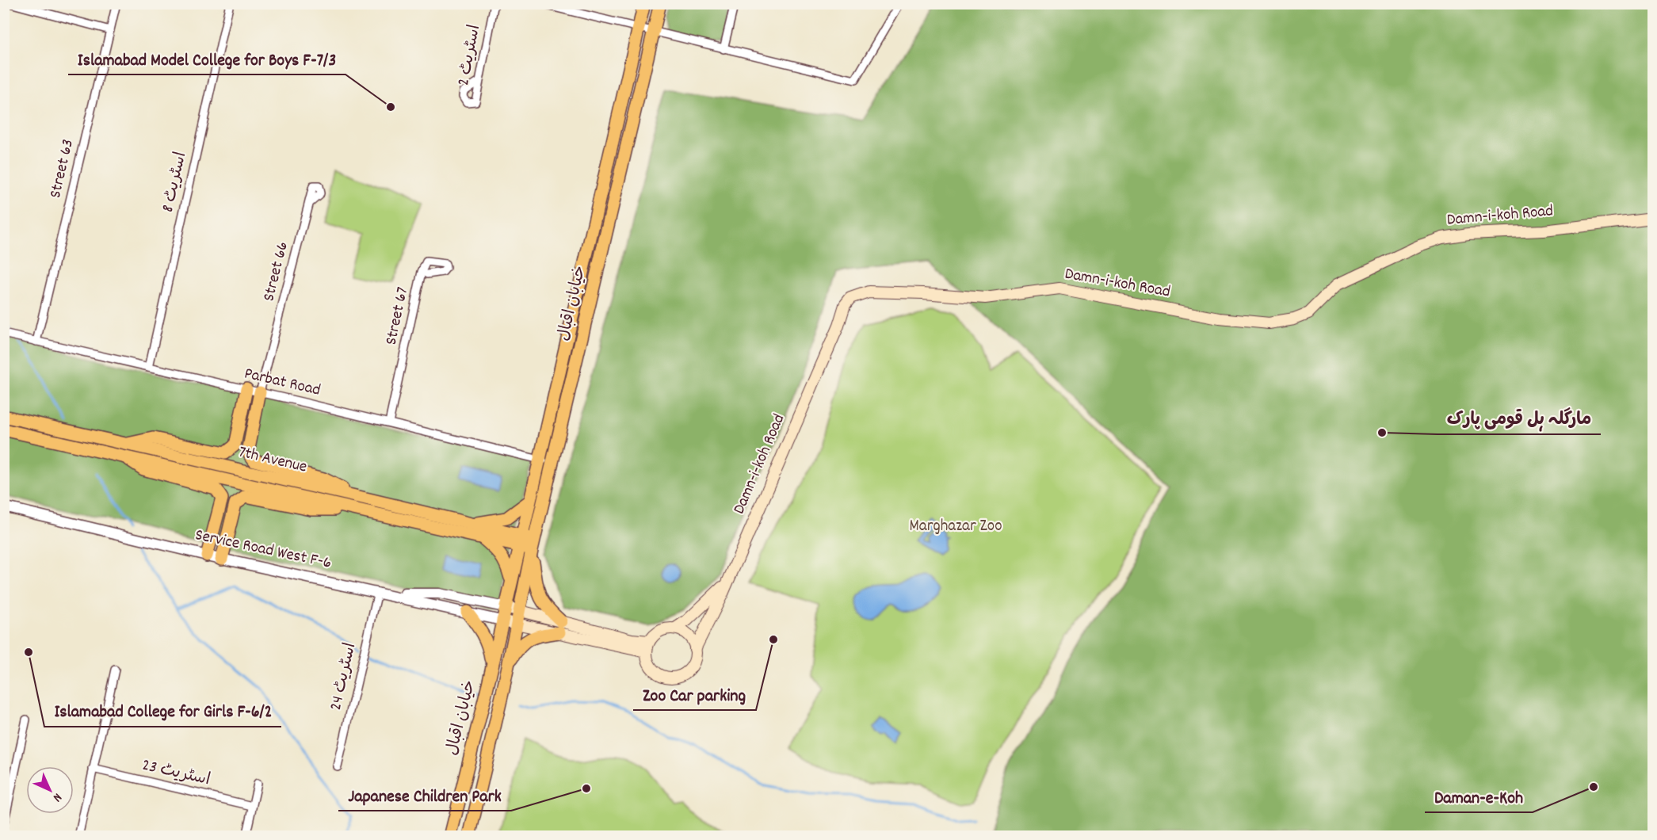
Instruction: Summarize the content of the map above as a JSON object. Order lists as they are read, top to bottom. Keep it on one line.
{"streets":{"main road":["Damn-i-koh Road","خیابان اقبال","7th Avenue","Service Road West F-6"],"street":["اسٹریٹ 2","Street 63","اسٹریٹ 8","Street 66","Street 67","Parbat Road","اسٹریٹ 24","اسٹریٹ 23"]},"crossings":[["Street 63","Parbat Road"],["اسٹریٹ 8","Parbat Road"],["Street 66","Parbat Road"],["خیابان اقبال","Parbat Road"],["خیابان اقبال","7th Avenue"],["خیابان اقبال","Service Road West F-6"],["Street 67","Parbat Road"],["Service Road West F-6","اسٹریٹ 24"]],"parks":["Marghazar Zoo"],"places":["Islamabad Model College for Boys F-7/3","مارگلہ ہل قومی پارک","Zoo Car parking","Islamabad College for Girls F-6/2","Daman-e-Koh","Japanese Children Park"],"north":"bottom right"}
